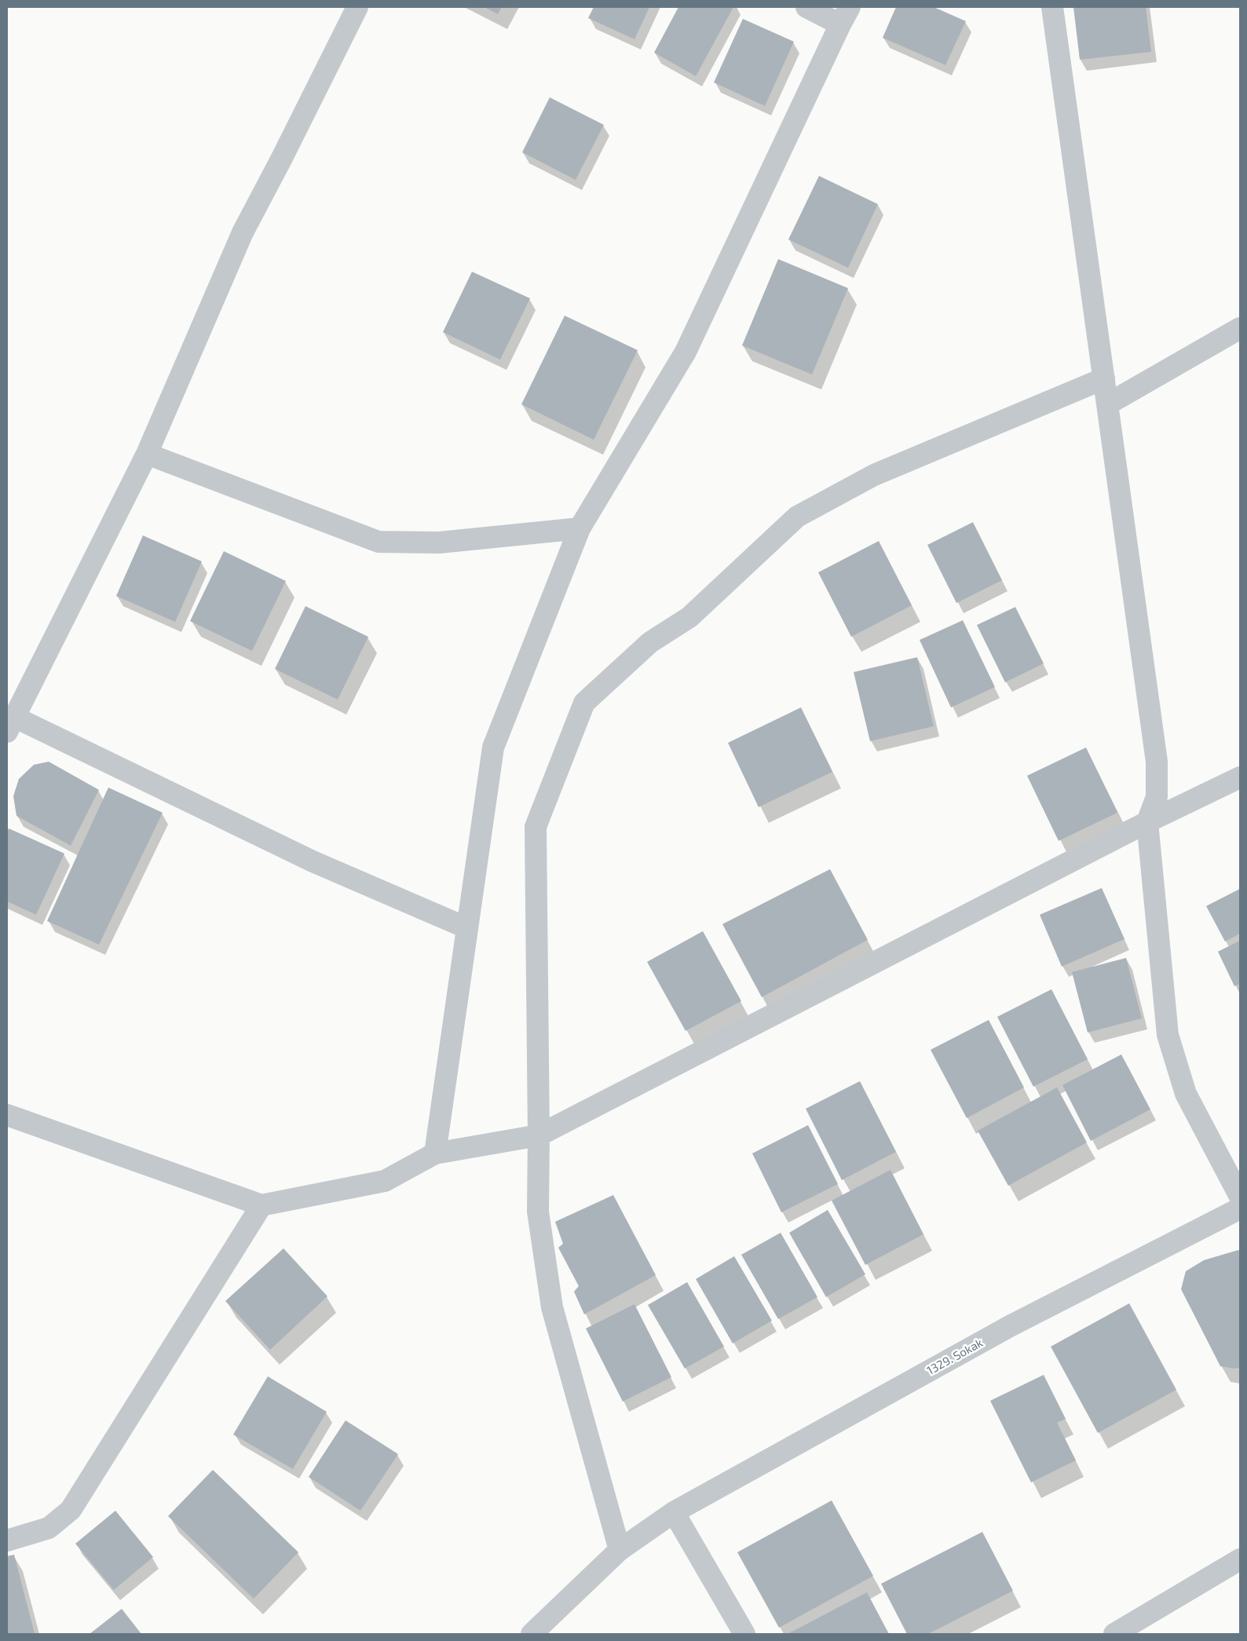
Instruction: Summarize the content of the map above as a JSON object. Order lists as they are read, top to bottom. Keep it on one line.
{"streets":{"street":["1329. Sokak"]}}
